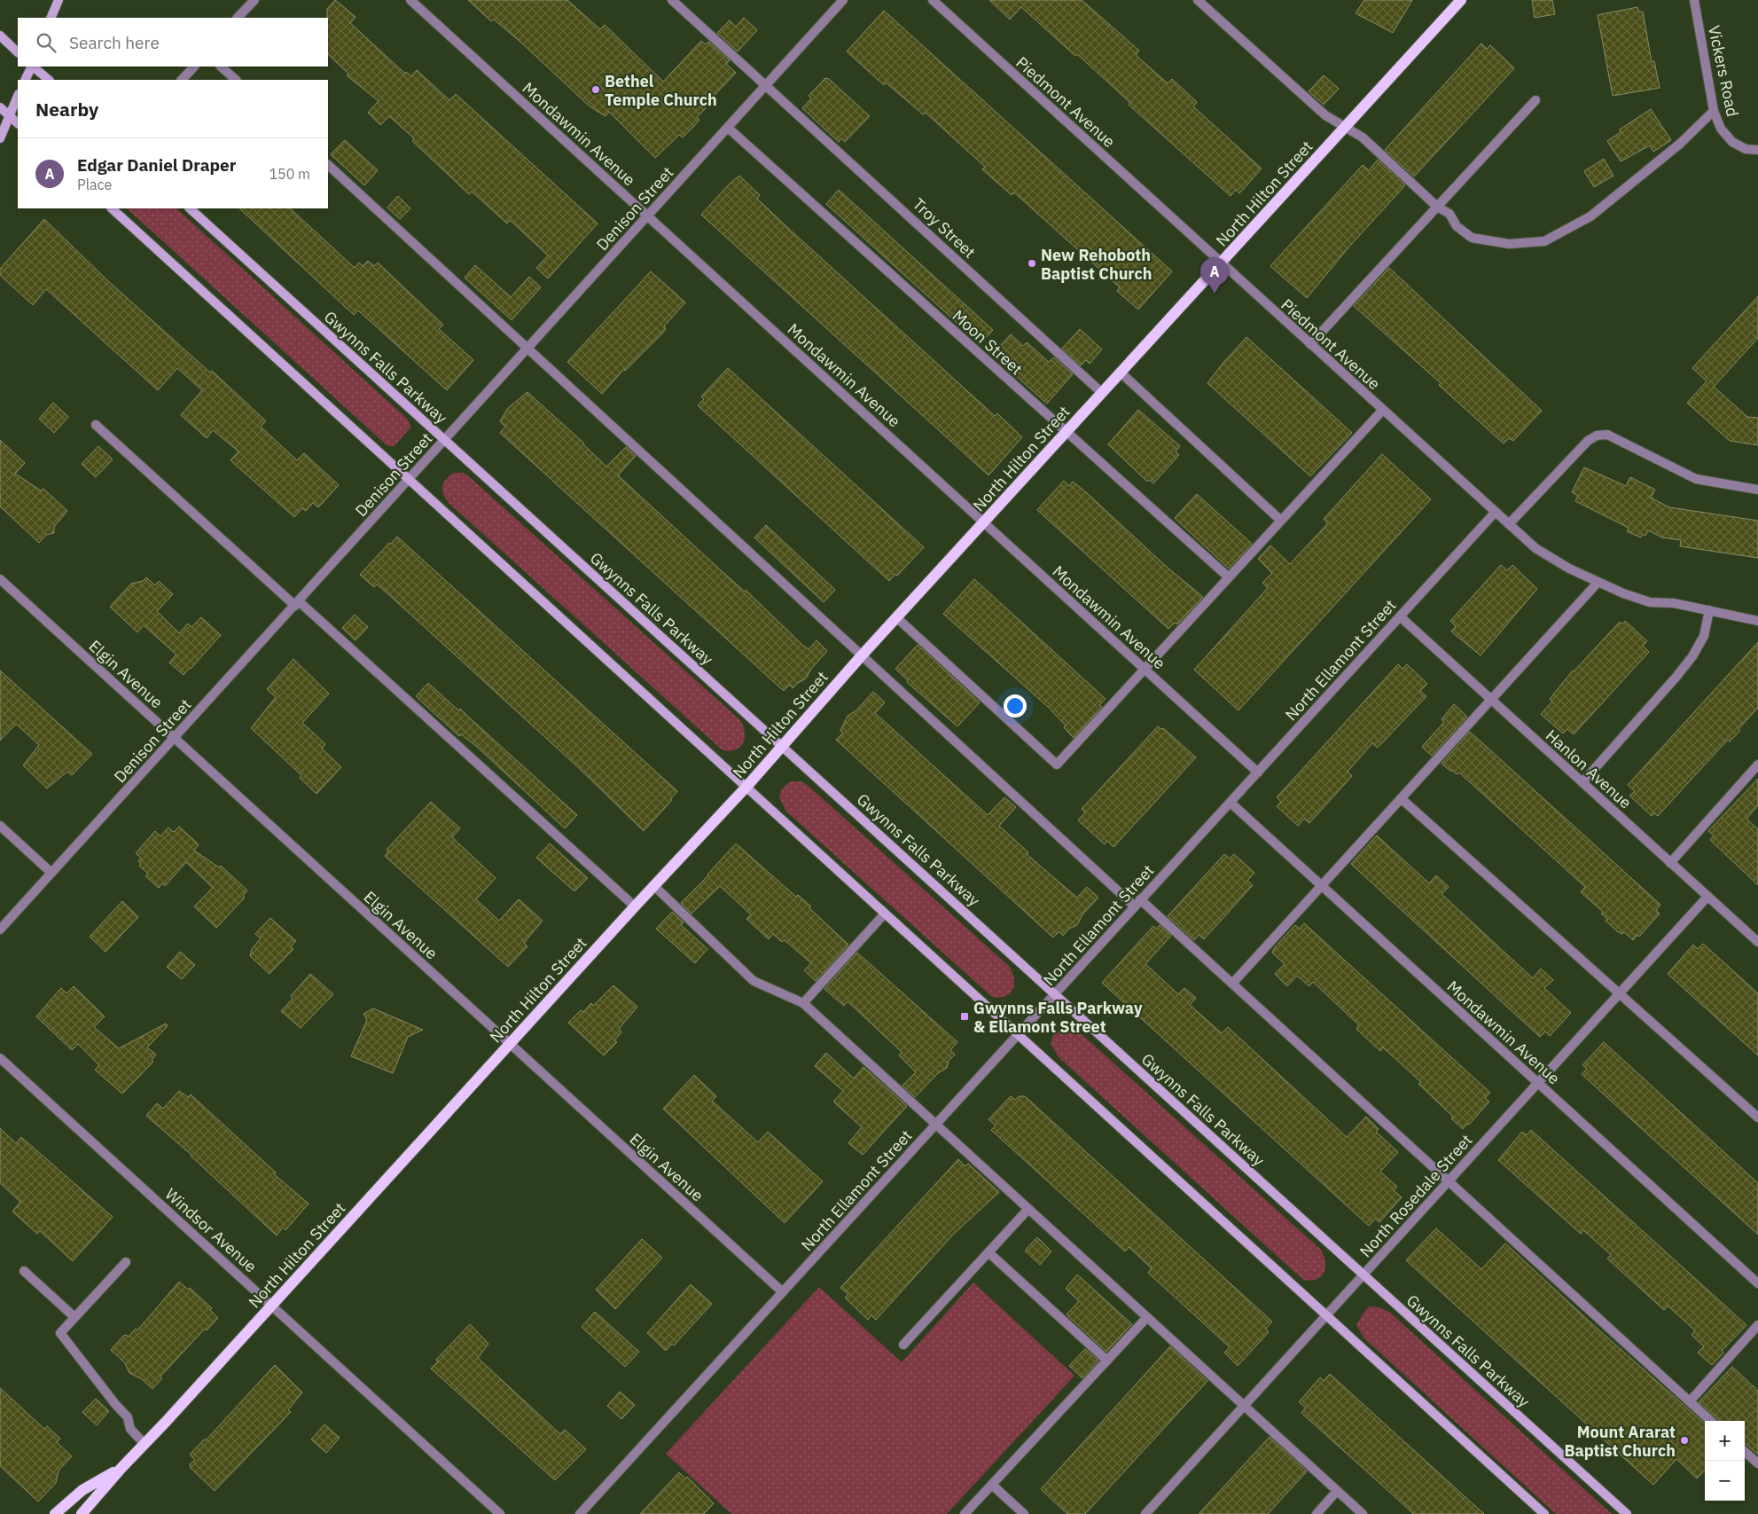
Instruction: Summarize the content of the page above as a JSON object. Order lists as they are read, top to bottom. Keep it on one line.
{"streets":{"main road":["North Hilton Street","Gwynns Falls Parkway"],"street":["Vickers Road","Piedmont Avenue","Mondawmin Avenue","Denison Street","Troy Street","Moon Street","North Ellamont Street","Elgin Avenue","Hanlon Avenue","North Rosedale Street","Windsor Avenue"]},"crossings":[["Piedmont Avenue","North Hilton Street"],["Piedmont Avenue","North Ellamont Street"],["Mondawmin Avenue","North Hilton Street"],["Mondawmin Avenue","Denison Street"],["Mondawmin Avenue","North Ellamont Street"],["Mondawmin Avenue","North Rosedale Street"],["North Hilton Street","Troy Street"],["North Hilton Street","Moon Street"],["North Hilton Street","Gwynns Falls Parkway"],["North Hilton Street","Elgin Avenue"],["North Hilton Street","Windsor Avenue"],["Denison Street","Troy Street"],["Denison Street","Moon Street"],["Denison Street","Gwynns Falls Parkway"],["Denison Street","Elgin Avenue"],["Gwynns Falls Parkway","North Ellamont Street"],["Gwynns Falls Parkway","North Rosedale Street"],["North Ellamont Street","Elgin Avenue"],["North Ellamont Street","Hanlon Avenue"],["Hanlon Avenue","North Rosedale Street"]],"places":{"other":["Bethel Temple Church","New Rehoboth Baptist Church","Mount Ararat Baptist Church"],"transit":["Gwynns Falls Parkway & Ellamont Street"]},"page":{"search":"Search here","heading":"Nearby","list":[{"mark":"A","name":"Edgar Daniel Draper","note":"Place","value":"150 m"}],"pins":"A","map_buttons":["+","−"]}}
